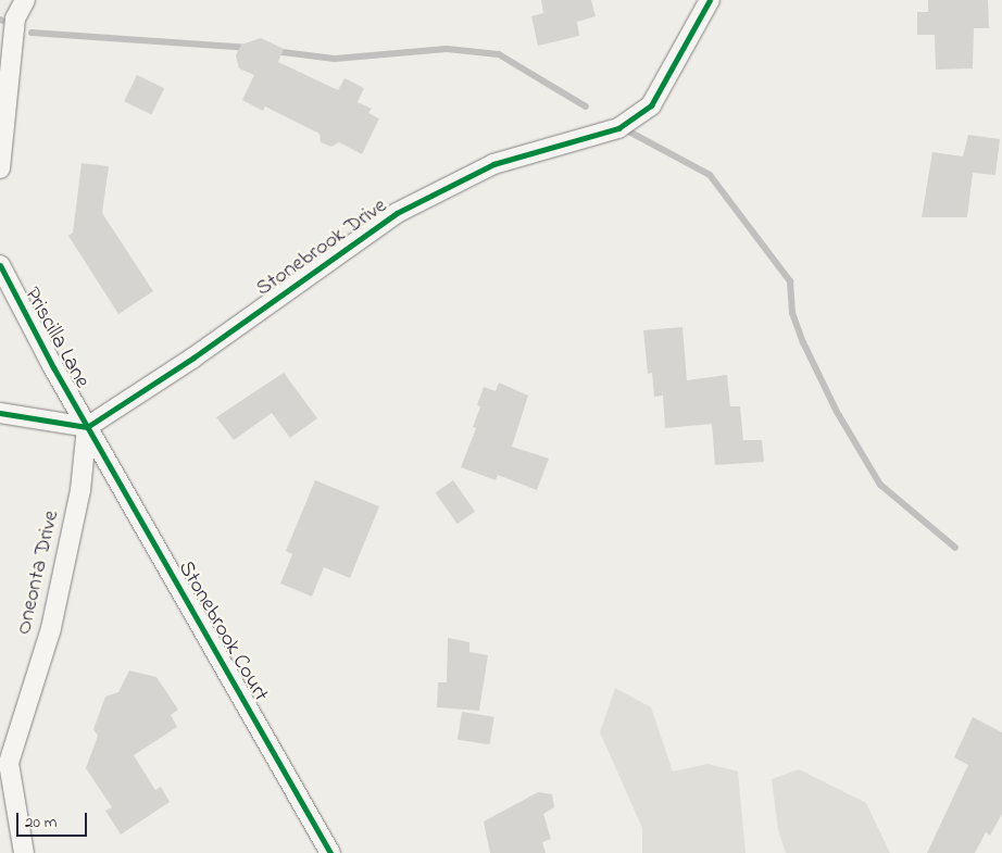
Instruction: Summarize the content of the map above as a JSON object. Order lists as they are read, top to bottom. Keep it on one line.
{"streets":{"street":["Stonebrook Drive","Priscilla Lane","Oneonta Drive","Stonebrook Court"]},"crossings":[["Stonebrook Drive","Priscilla Lane"],["Stonebrook Drive","Oneonta Drive"],["Stonebrook Drive","Stonebrook Court"],["Priscilla Lane","Oneonta Drive"],["Priscilla Lane","Stonebrook Court"],["Oneonta Drive","Stonebrook Court"]],"scale_bar":"20 m"}
